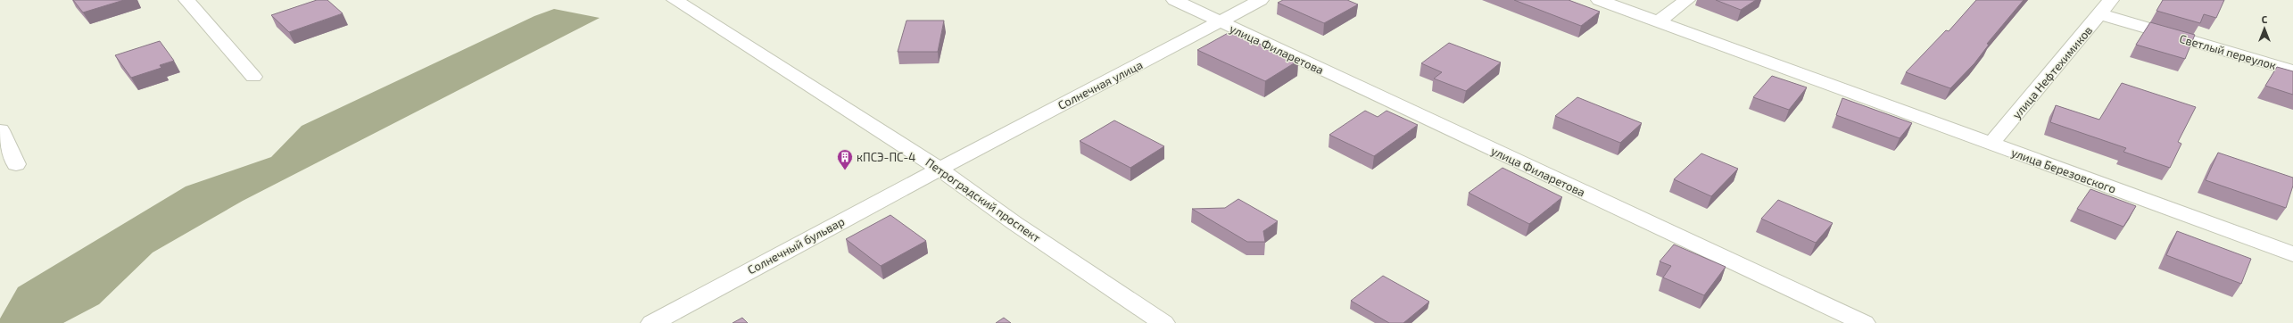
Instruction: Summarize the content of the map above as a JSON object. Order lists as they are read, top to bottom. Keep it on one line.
{"streets":{"street":["улица Филаретова","Светлый переулок","улица Нефтехимиков","Солнечная улица","улица Березовского","Петроградский проспект","Солнечный бульвар"]},"crossings":[["улица Филаретова","Солнечная улица"],["Светлый переулок","улица Нефтехимиков"],["улица Нефтехимиков","улица Березовского"],["Солнечная улица","Петроградский проспект"],["Солнечная улица","Солнечный бульвар"],["Петроградский проспект","Солнечный бульвар"]],"places":{"building":["кПСЭ-ПС-4"]},"north":"top"}
